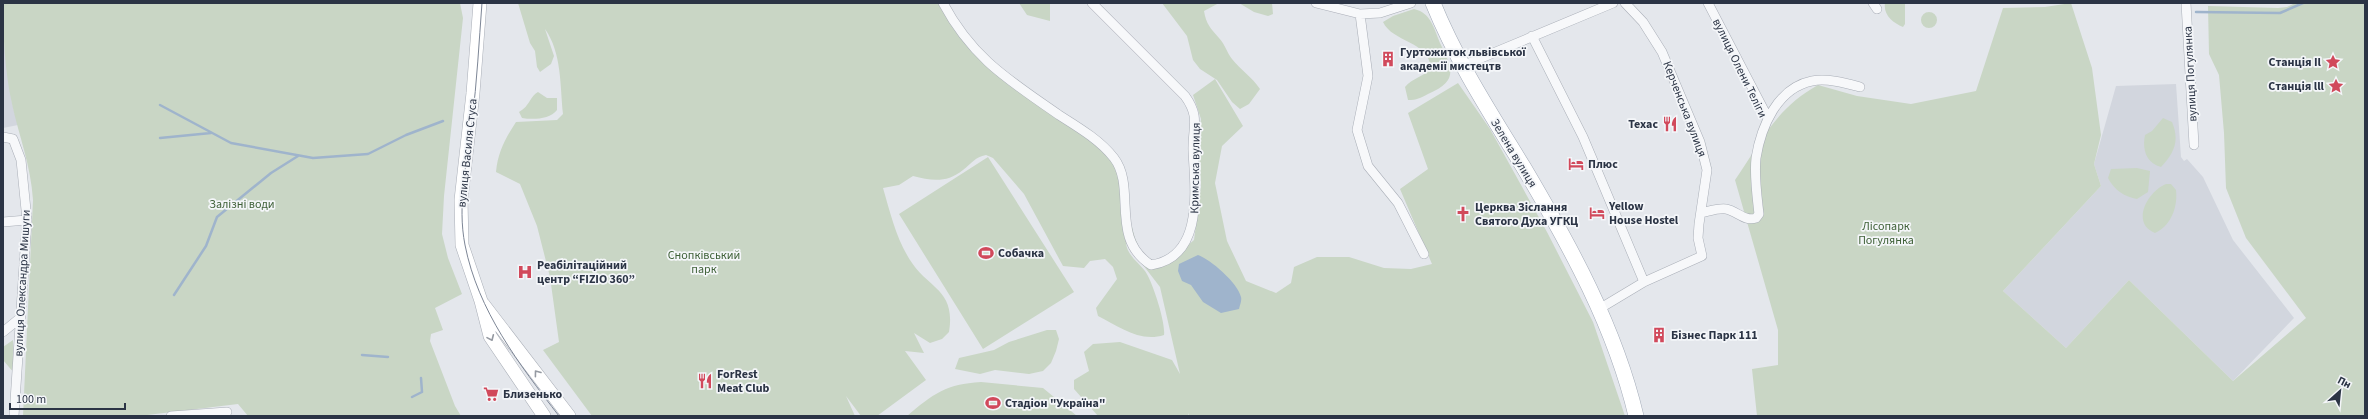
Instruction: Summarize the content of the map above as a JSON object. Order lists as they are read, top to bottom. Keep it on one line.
{"streets":{"main road":["вулиця Василя Стуса","Зелена вулиця"],"street":["вулиця Олени Теліги","вулиця Погулянка","Керченська вулиця","Кримська вулиця","вулиця Олександра Мишуги"]},"crossings":[["вулиця Олени Теліги","Керченська вулиця"],["Керченська вулиця","Зелена вулиця"]],"parks":["Залізні води","Лісопарк Погулянка","Снопківський парк"],"places":{"building":["Гуртожиток львівської академії мистецтв","Бізнес Парк 111"],"place":["Cтанція Il","Cтанція lll"],"restaurant":["Техас","ForRest Meat Club"],"hotel":["Плюс","Yellow House Hostel"],"church":["Церква Зіслання Святого Духа УГКЦ"],"sports":["Собачка","Стадіон \"Україна\""],"hospital":["Реабілітаційний центр “FIZIO 360”"],"supermarket":["Близенько"]},"scale_bar":"100 m","north":"top right"}
